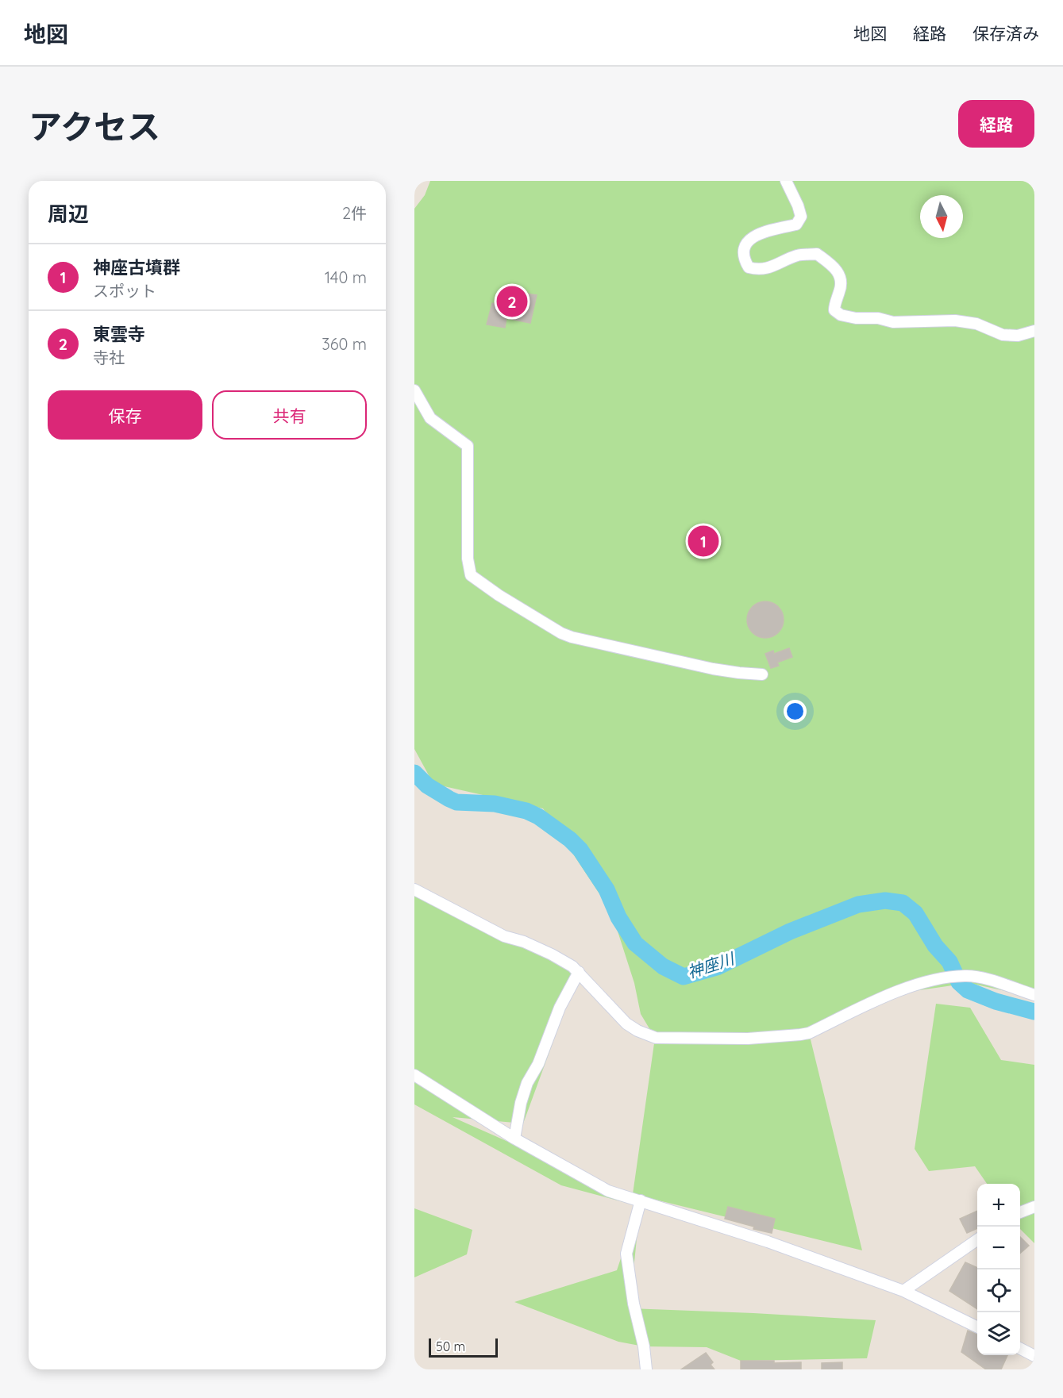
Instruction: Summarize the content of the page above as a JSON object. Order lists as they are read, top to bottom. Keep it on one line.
{"water":["神座川"],"scale_bar":"50 m","north":"bottom","page":{"header":"地図","nav":["地図","経路","保存済み"],"title":"アクセス","buttons":["経路",["保存","共有"]],"heading":["周辺","2件"],"list":[{"mark":"1","name":"神座古墳群","note":"スポット","value":"140 m"},{"mark":"2","name":"東雲寺","note":"寺社","value":"360 m"}],"pins":["2","1"],"map_buttons":["+","−"],"scale":"50 m"}}
